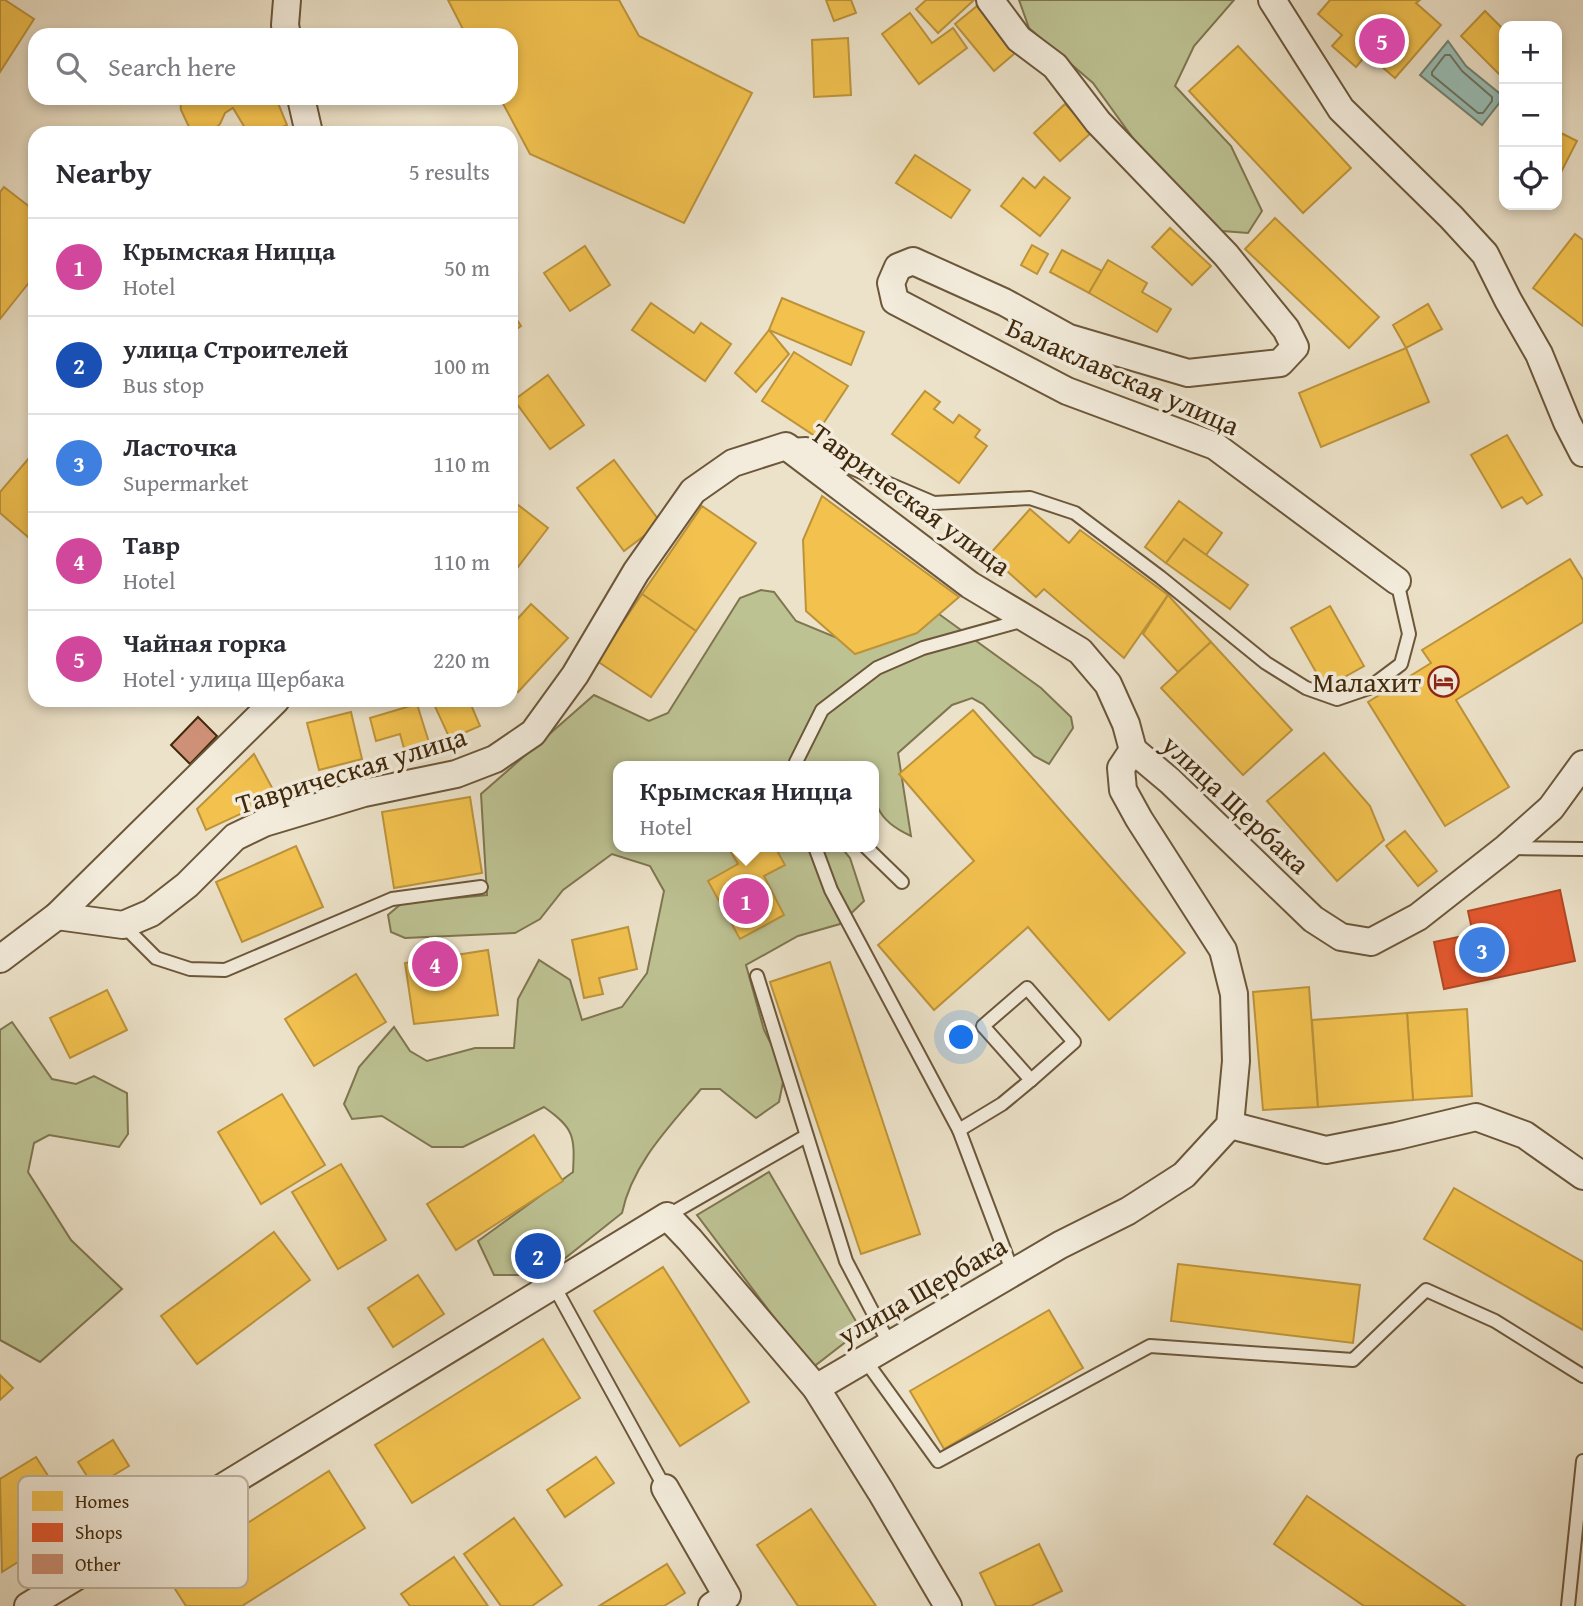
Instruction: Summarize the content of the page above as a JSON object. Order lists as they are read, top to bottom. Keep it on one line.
{"streets":{"street":["Балаклавская улица","Таврическая улица","улица Щербака"]},"crossings":[["Балаклавская улица","Таврическая улица"],["Таврическая улица","улица Щербака"]],"places":{"hotel":["Малахит"]},"legend":["Homes","Shops","Other"],"page":{"pins":["5","1","3","4","2"],"map_buttons":["+","−"],"search":"Search here","heading":["Nearby","5 results"],"list":[{"mark":"1","name":"Крымская Ницца","note":"Hotel","value":"50 m"},{"mark":"2","name":"улица Строителей","note":"Bus stop","value":"100 m"},{"mark":"3","name":"Ласточка","note":"Supermarket","value":"110 m"},{"mark":"4","name":"Тавр","note":"Hotel","value":"110 m"},{"mark":"5","name":"Чайная горка","note":"Hotel · улица Щербака","value":"220 m"}],"popup":["Крымская Ницца","Hotel"]}}
